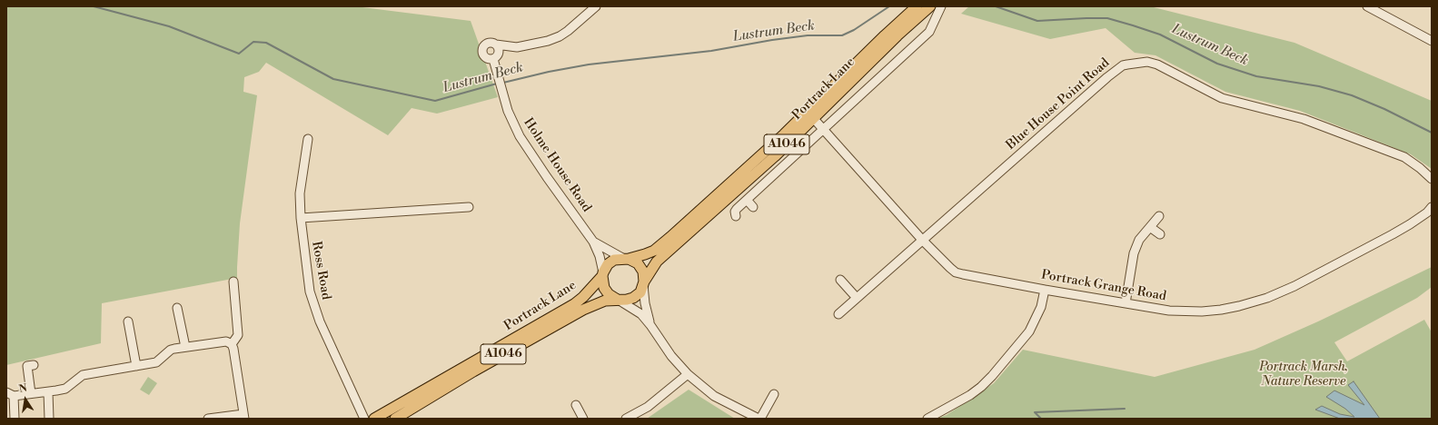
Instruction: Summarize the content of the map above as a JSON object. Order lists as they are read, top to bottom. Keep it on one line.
{"streets":{"main road":["Portrack Lane","A1046"],"street":["Blue House Point Road","Holme House Road","Ross Road","Portrack Grange Road"]},"crossings":[["Portrack Lane","Holme House Road"],["Portrack Lane","Portrack Grange Road"],["Blue House Point Road","Portrack Grange Road"]],"water":["Lustrum Beck"],"parks":["Portrack Marsh, Nature Reserve"],"north":"top"}
